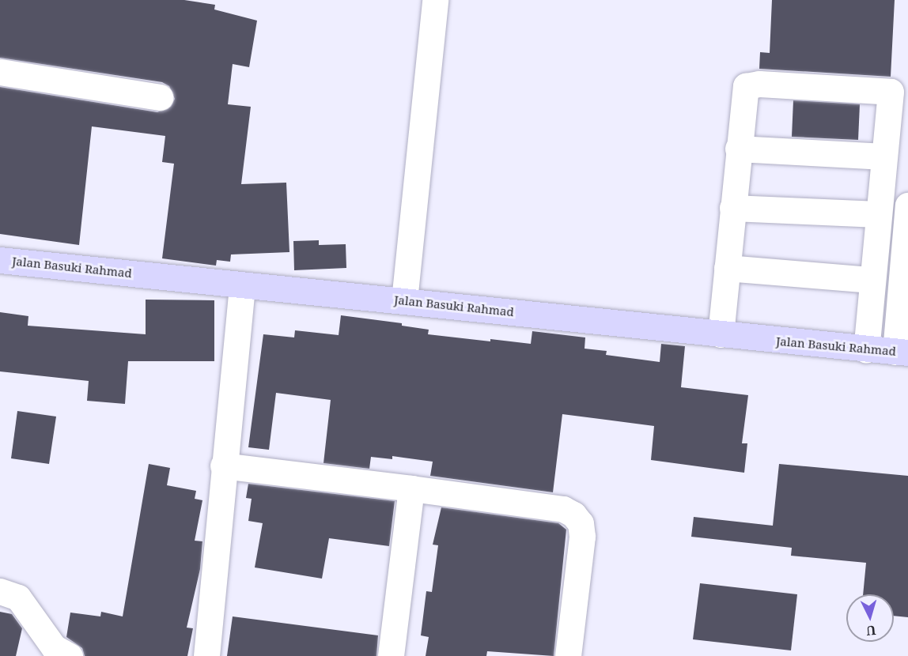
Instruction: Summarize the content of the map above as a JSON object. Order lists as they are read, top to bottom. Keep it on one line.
{"streets":{"main road":["Jalan Basuki Rahmad"]},"north":"bottom"}
